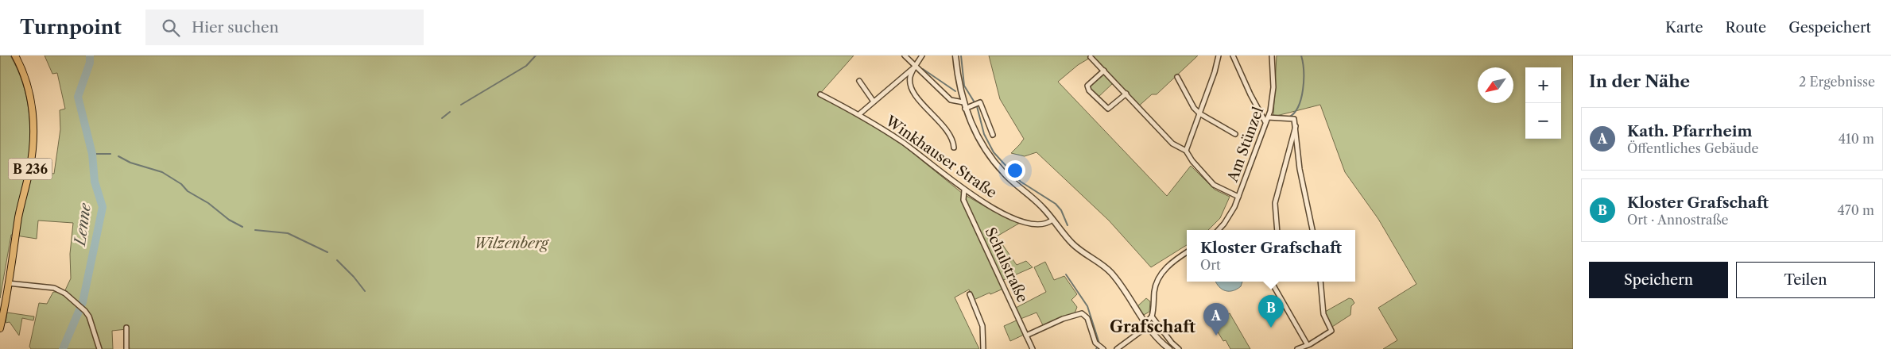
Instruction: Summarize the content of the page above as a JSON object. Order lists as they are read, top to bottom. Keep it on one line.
{"streets":{"main road":["B 236"],"street":["Am Stünzel","Winkhauser Straße","Schulstraße"]},"crossings":[["Winkhauser Straße","Schulstraße"]],"districts":["Grafschaft"],"water":["Lenne"],"parks":["Wilzenberg"],"north":"bottom left","page":{"header":"Turnpoint","search":"Hier suchen","nav":["Karte","Route","Gespeichert"],"heading":["In der Nähe","2 Ergebnisse"],"map_buttons":["+","−"],"list":[{"mark":"A","name":"Kath. Pfarrheim","note":"Öffentliches Gebäude","value":"410 m"},{"mark":"B","name":"Kloster Grafschaft","note":"Ort · Annostraße","value":"470 m"}],"popup":["Kloster Grafschaft","Ort"],"buttons":["Speichern","Teilen"],"pins":["B","A"]}}
